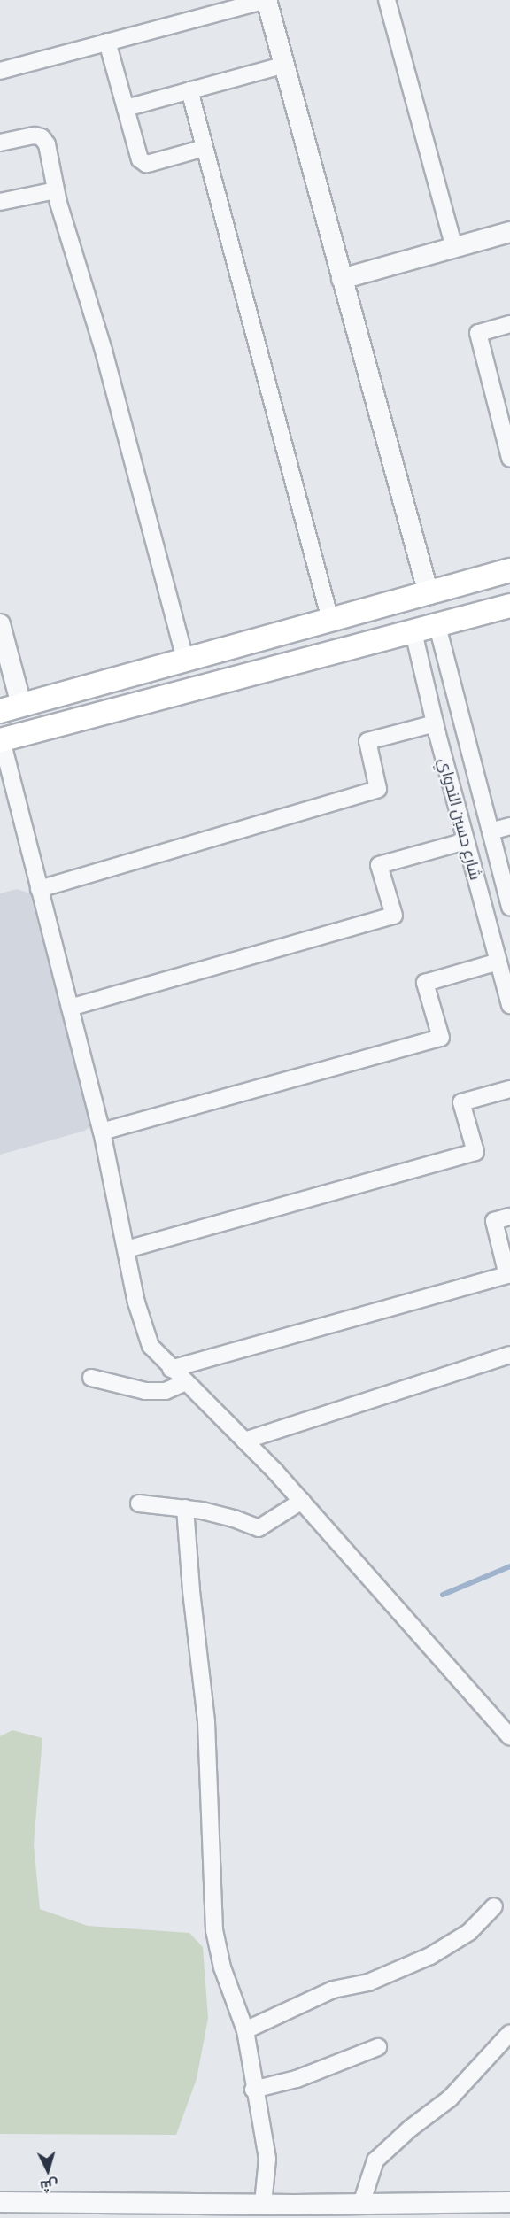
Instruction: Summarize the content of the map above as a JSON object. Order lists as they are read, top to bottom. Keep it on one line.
{"streets":{"street":["شارع حسين الندواي"]},"north":"bottom"}
